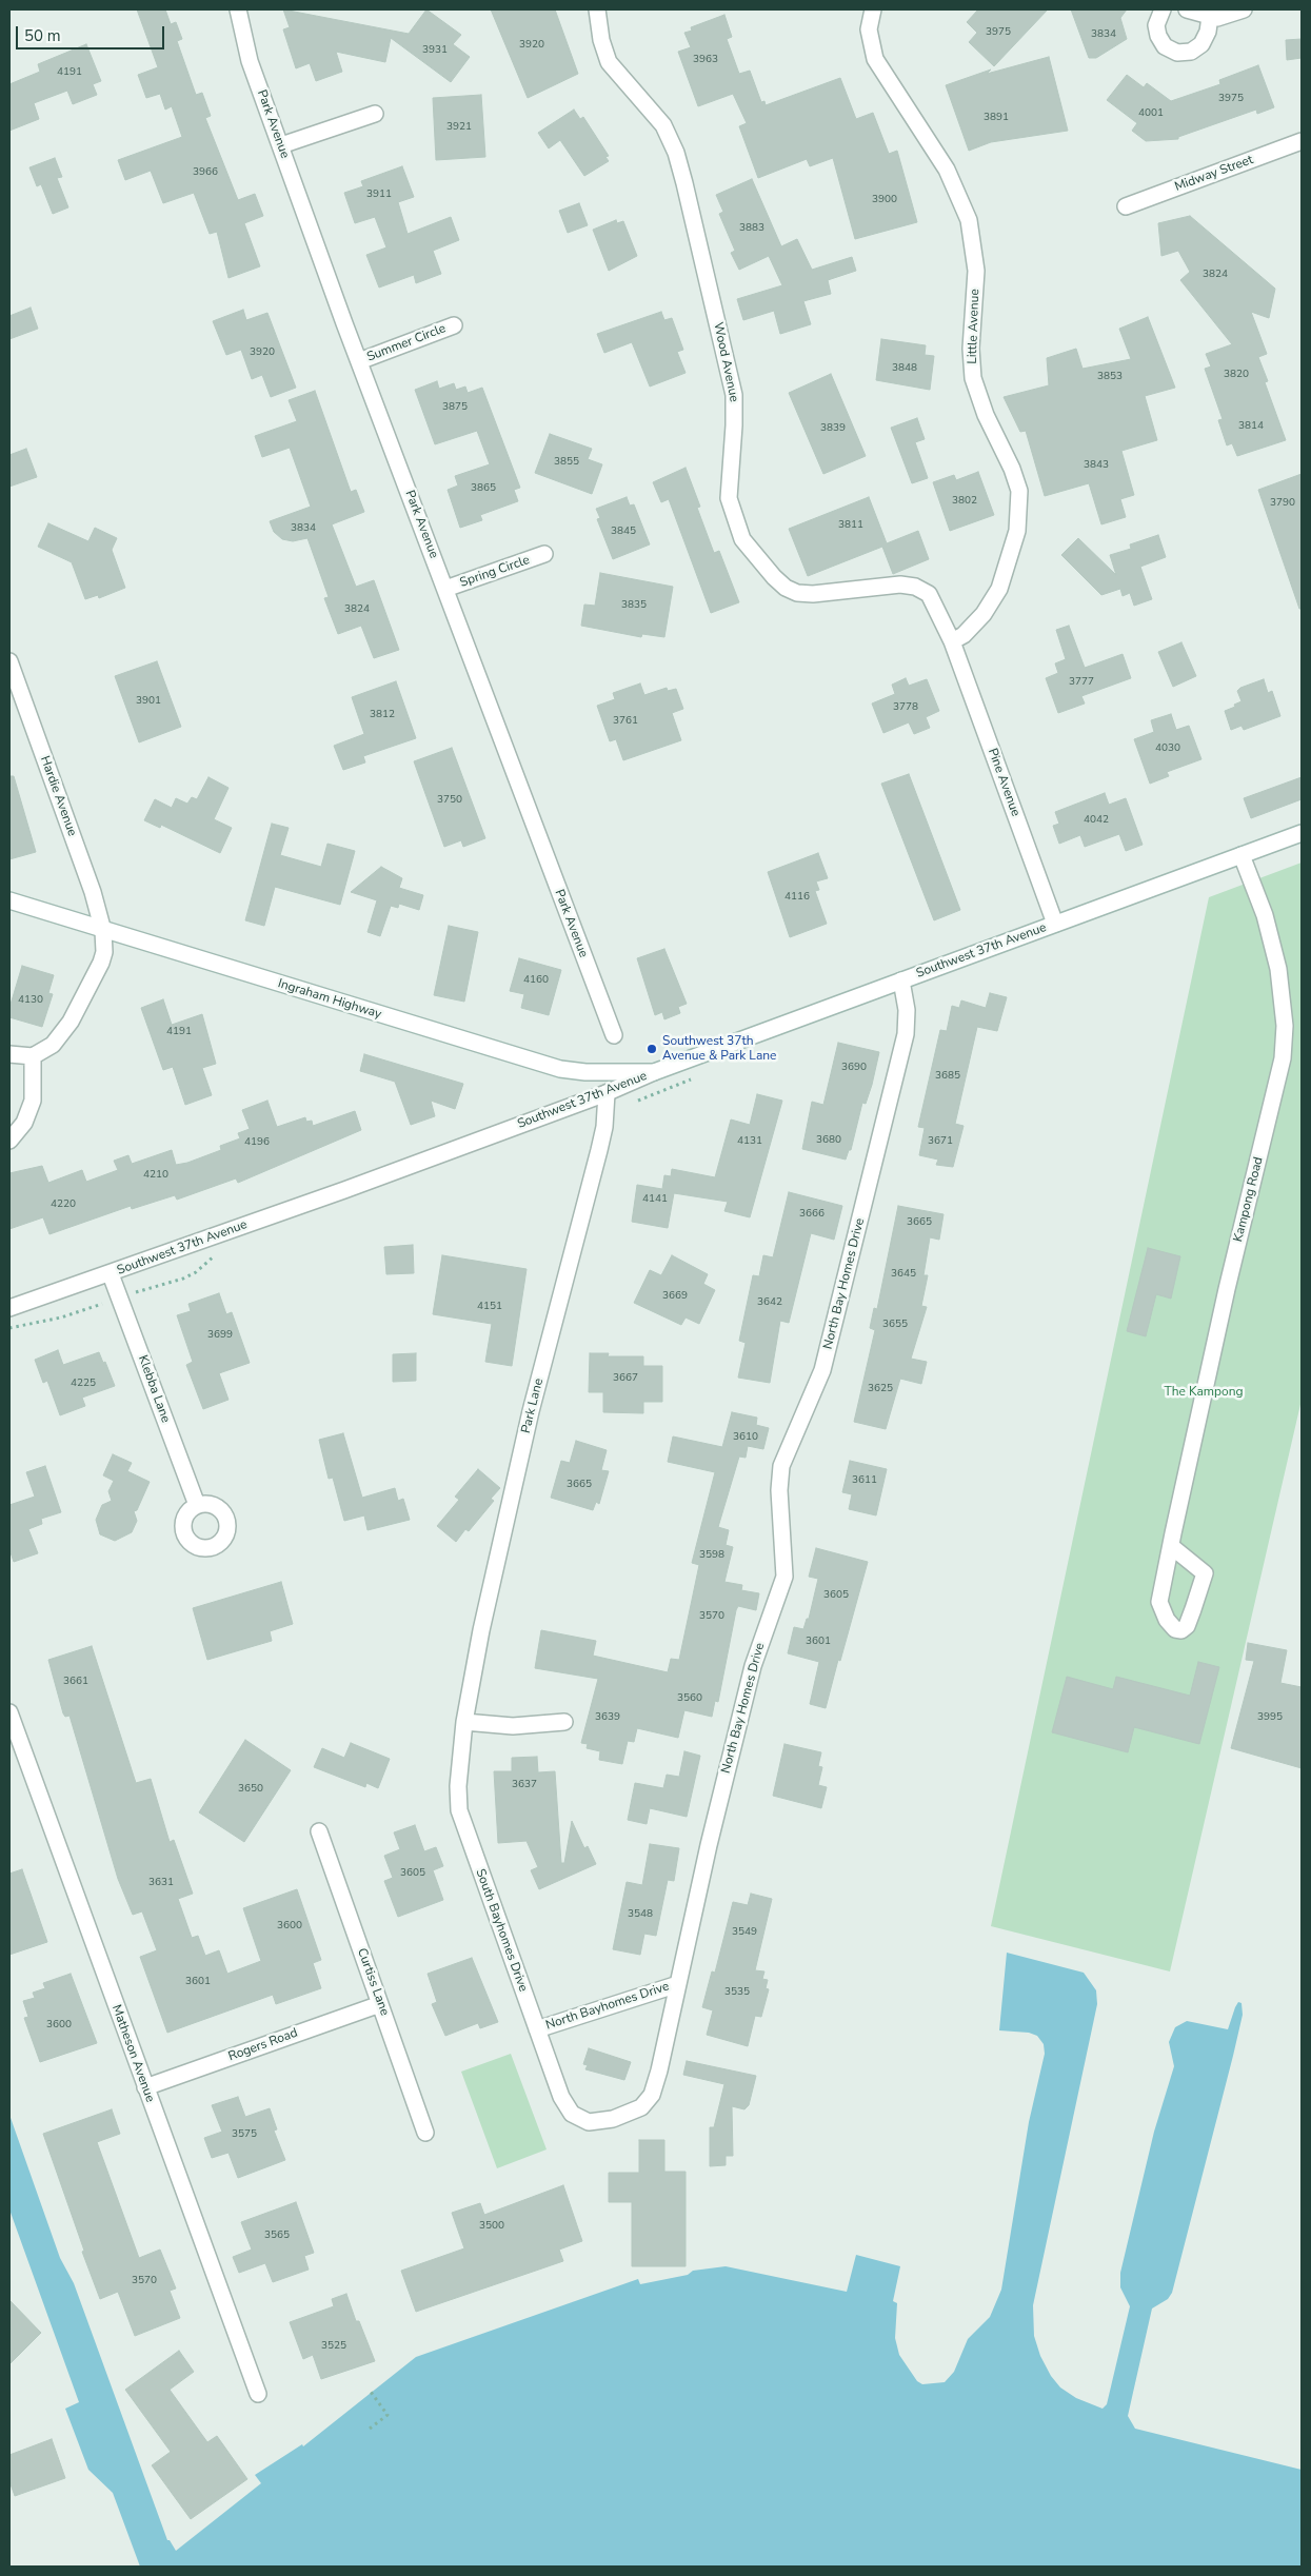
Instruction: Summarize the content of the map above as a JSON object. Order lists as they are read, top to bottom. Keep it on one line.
{"streets":{"street":["Park Avenue","Midway Street","Little Avenue","Summer Circle","Wood Avenue","Spring Circle","Pine Avenue","Hardie Avenue","Southwest 37th Avenue","Ingraham Highway","Kampong Road","North Bay Homes Drive","Klebba Lane","Park Lane","South Bayhomes Drive","Curtiss Lane","North Bayhomes Drive","Rogers Road","Matheson Avenue"]},"crossings":[["Park Avenue","Summer Circle"],["Park Avenue","Spring Circle"],["Little Avenue","Wood Avenue"],["Little Avenue","Pine Avenue"],["Wood Avenue","Pine Avenue"],["Pine Avenue","Southwest 37th Avenue"],["Hardie Avenue","Ingraham Highway"],["Southwest 37th Avenue","Ingraham Highway"],["Southwest 37th Avenue","Kampong Road"],["Southwest 37th Avenue","North Bay Homes Drive"],["Southwest 37th Avenue","Klebba Lane"],["Southwest 37th Avenue","Park Lane"],["North Bay Homes Drive","South Bayhomes Drive"],["North Bay Homes Drive","North Bayhomes Drive"],["Park Lane","South Bayhomes Drive"],["South Bayhomes Drive","North Bayhomes Drive"],["Curtiss Lane","Rogers Road"],["Rogers Road","Matheson Avenue"]],"parks":["The Kampong"],"places":["Southwest 37th Avenue & Park Lane"],"house_numbers":["3975","3834","3920","3931","3963","4191","3975","4001","3891","3921","3966","3911","3900","3883","3824","3920","3848","3820","3853","3875","3814","3839","3855","3843","3865","3802","3790","3811","3834","3845","3835","3824","3777","3901","3778","3812","3761","4030","3750","4042","4116","4160","4130","4191","3690","3685","3680","4131","3671","4196","4210","4141","4220","3666","3665","3645","3669","3642","4151","3655","3699","3667","4225","3625","3610","3611","3665","3598","3605","3570","3601","3661","3560","3639","3995","3637","3650","3605","3631","3548","3600","3549","3601","3535","3600","3575","3500","3565","3570","3525"],"scale_bar":"50 m"}
